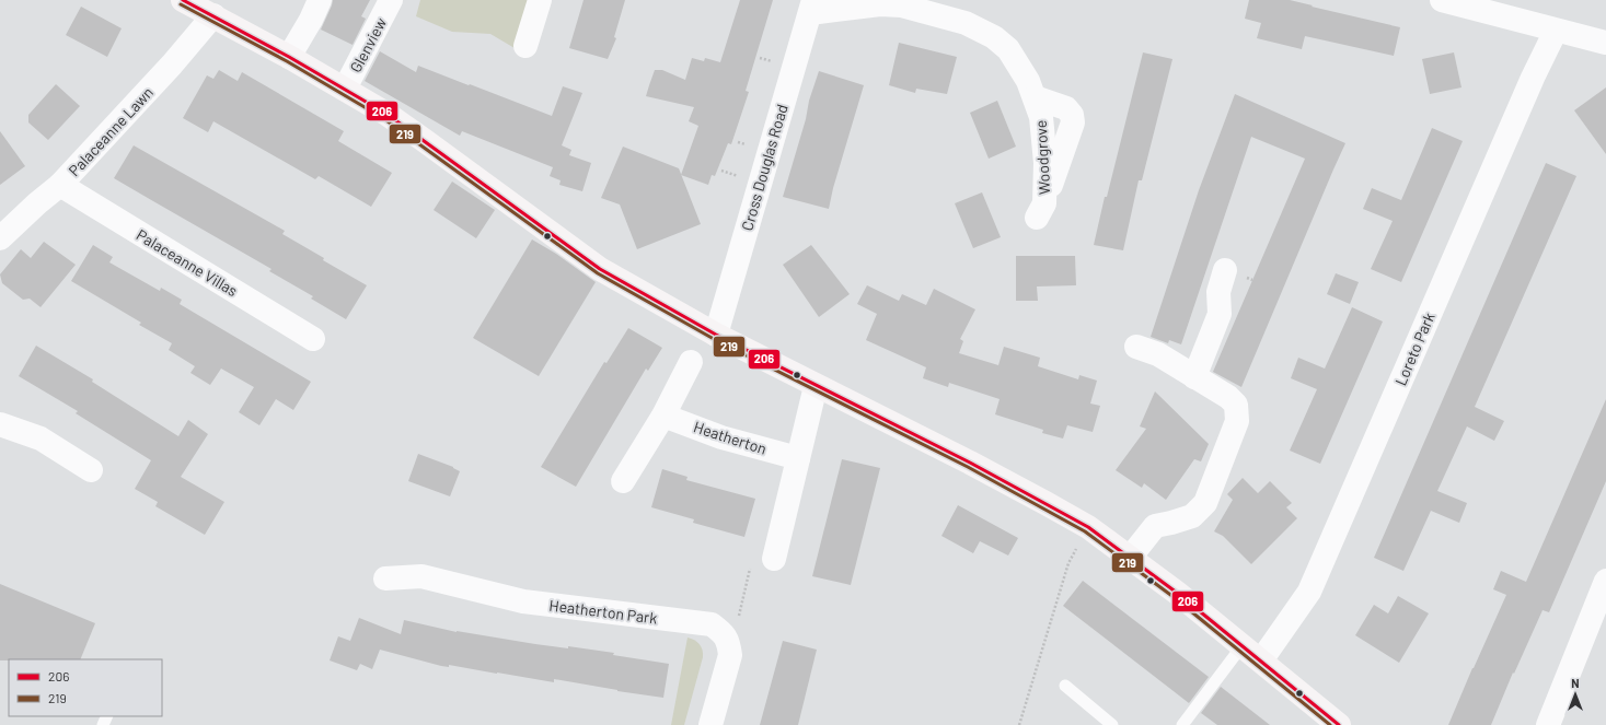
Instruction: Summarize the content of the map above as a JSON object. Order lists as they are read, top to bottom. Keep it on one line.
{"streets":{"street":["Glenview","Palaceanne Lawn","Woodgrove","Cross Douglas Road","Palaceanne Villas","Loreto Park","Heatherton","Heatherton Park"]},"crossings":[["Palaceanne Lawn","Palaceanne Villas"],["Woodgrove","Cross Douglas Road"]],"lines":["transit line 206","transit line 219"],"legend":["206","219"],"north":"top"}
